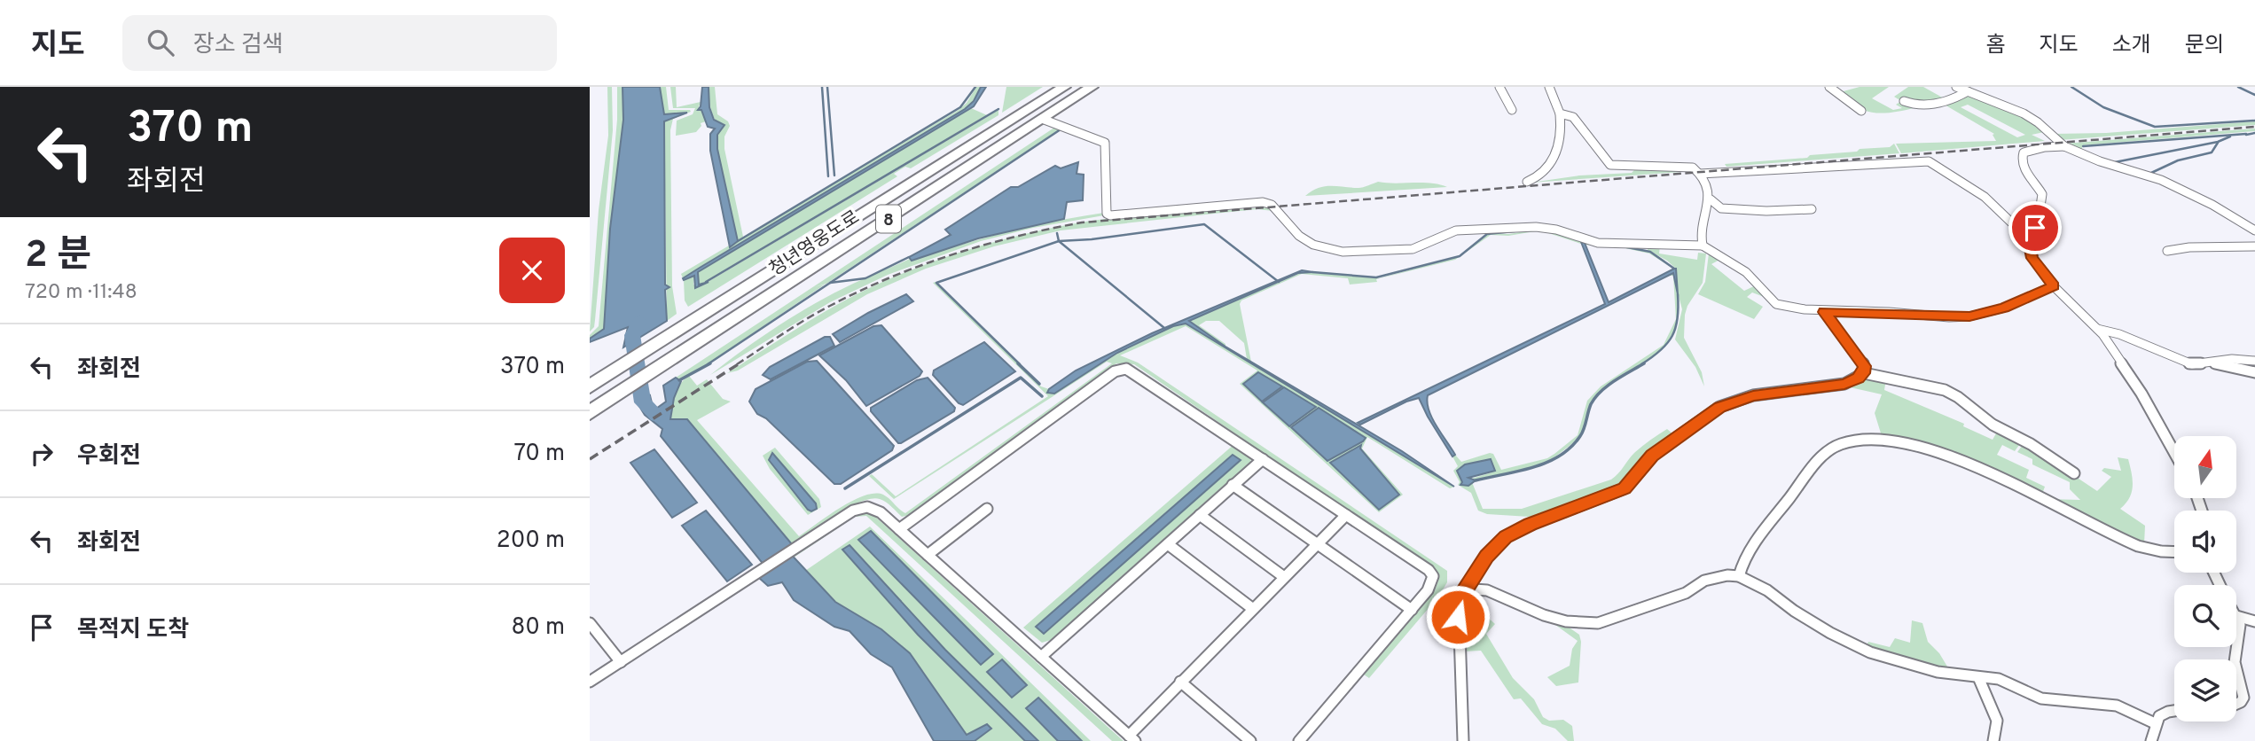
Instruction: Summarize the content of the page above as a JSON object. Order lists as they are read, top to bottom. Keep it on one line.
{"streets":{"highway":["8","청년영웅도로"]},"north":"top","page":{"header":"지도","search":"장소 검색","nav":["홈","지도","소개","문의"],"turn":["370 m","좌회전"],"heading":["2 분","720 m · 11:48"],"list":[{"name":"좌회전","value":"370 m"},{"name":"우회전","value":"70 m"},{"name":"좌회전","value":"200 m"},{"name":"목적지 도착","value":"80 m"}]}}
